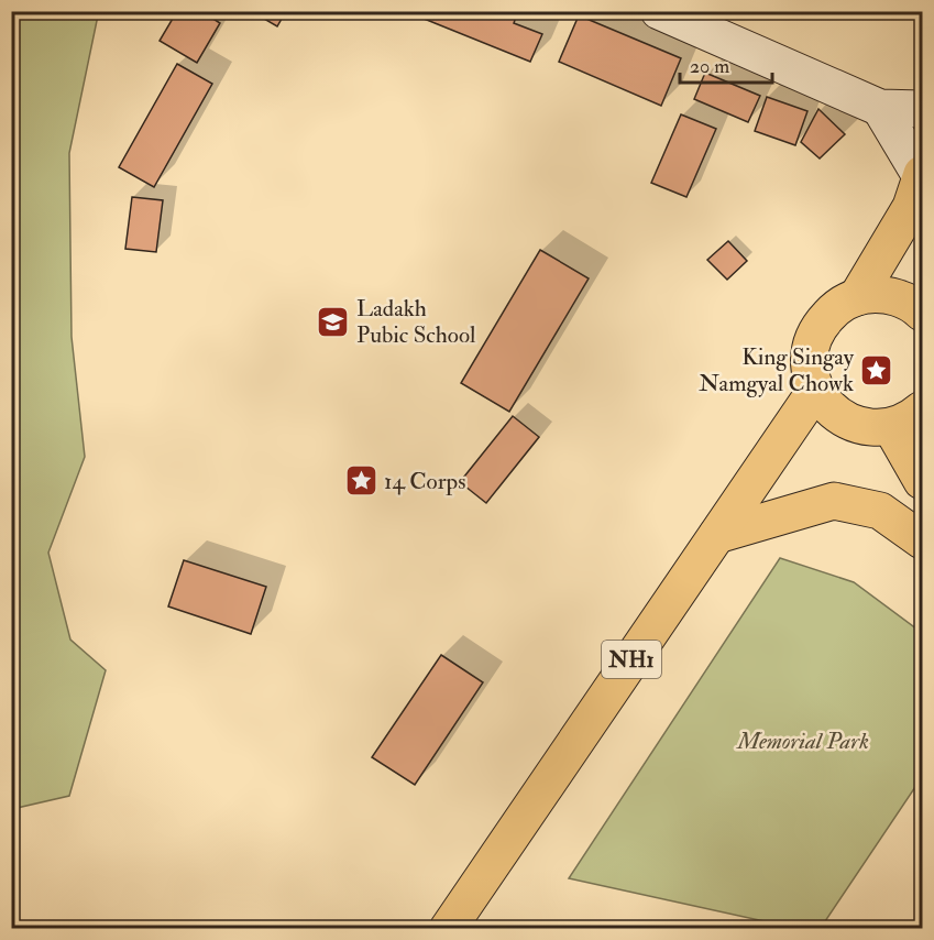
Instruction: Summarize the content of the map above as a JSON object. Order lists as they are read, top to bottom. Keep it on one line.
{"streets":{"main road":["NH1"]},"parks":["Memorial Park"],"places":{"school or university":["Ladakh Pubic School"],"place":["King Singay Namgyal Chowk","14 Corps"]},"scale_bar":"20 m"}
